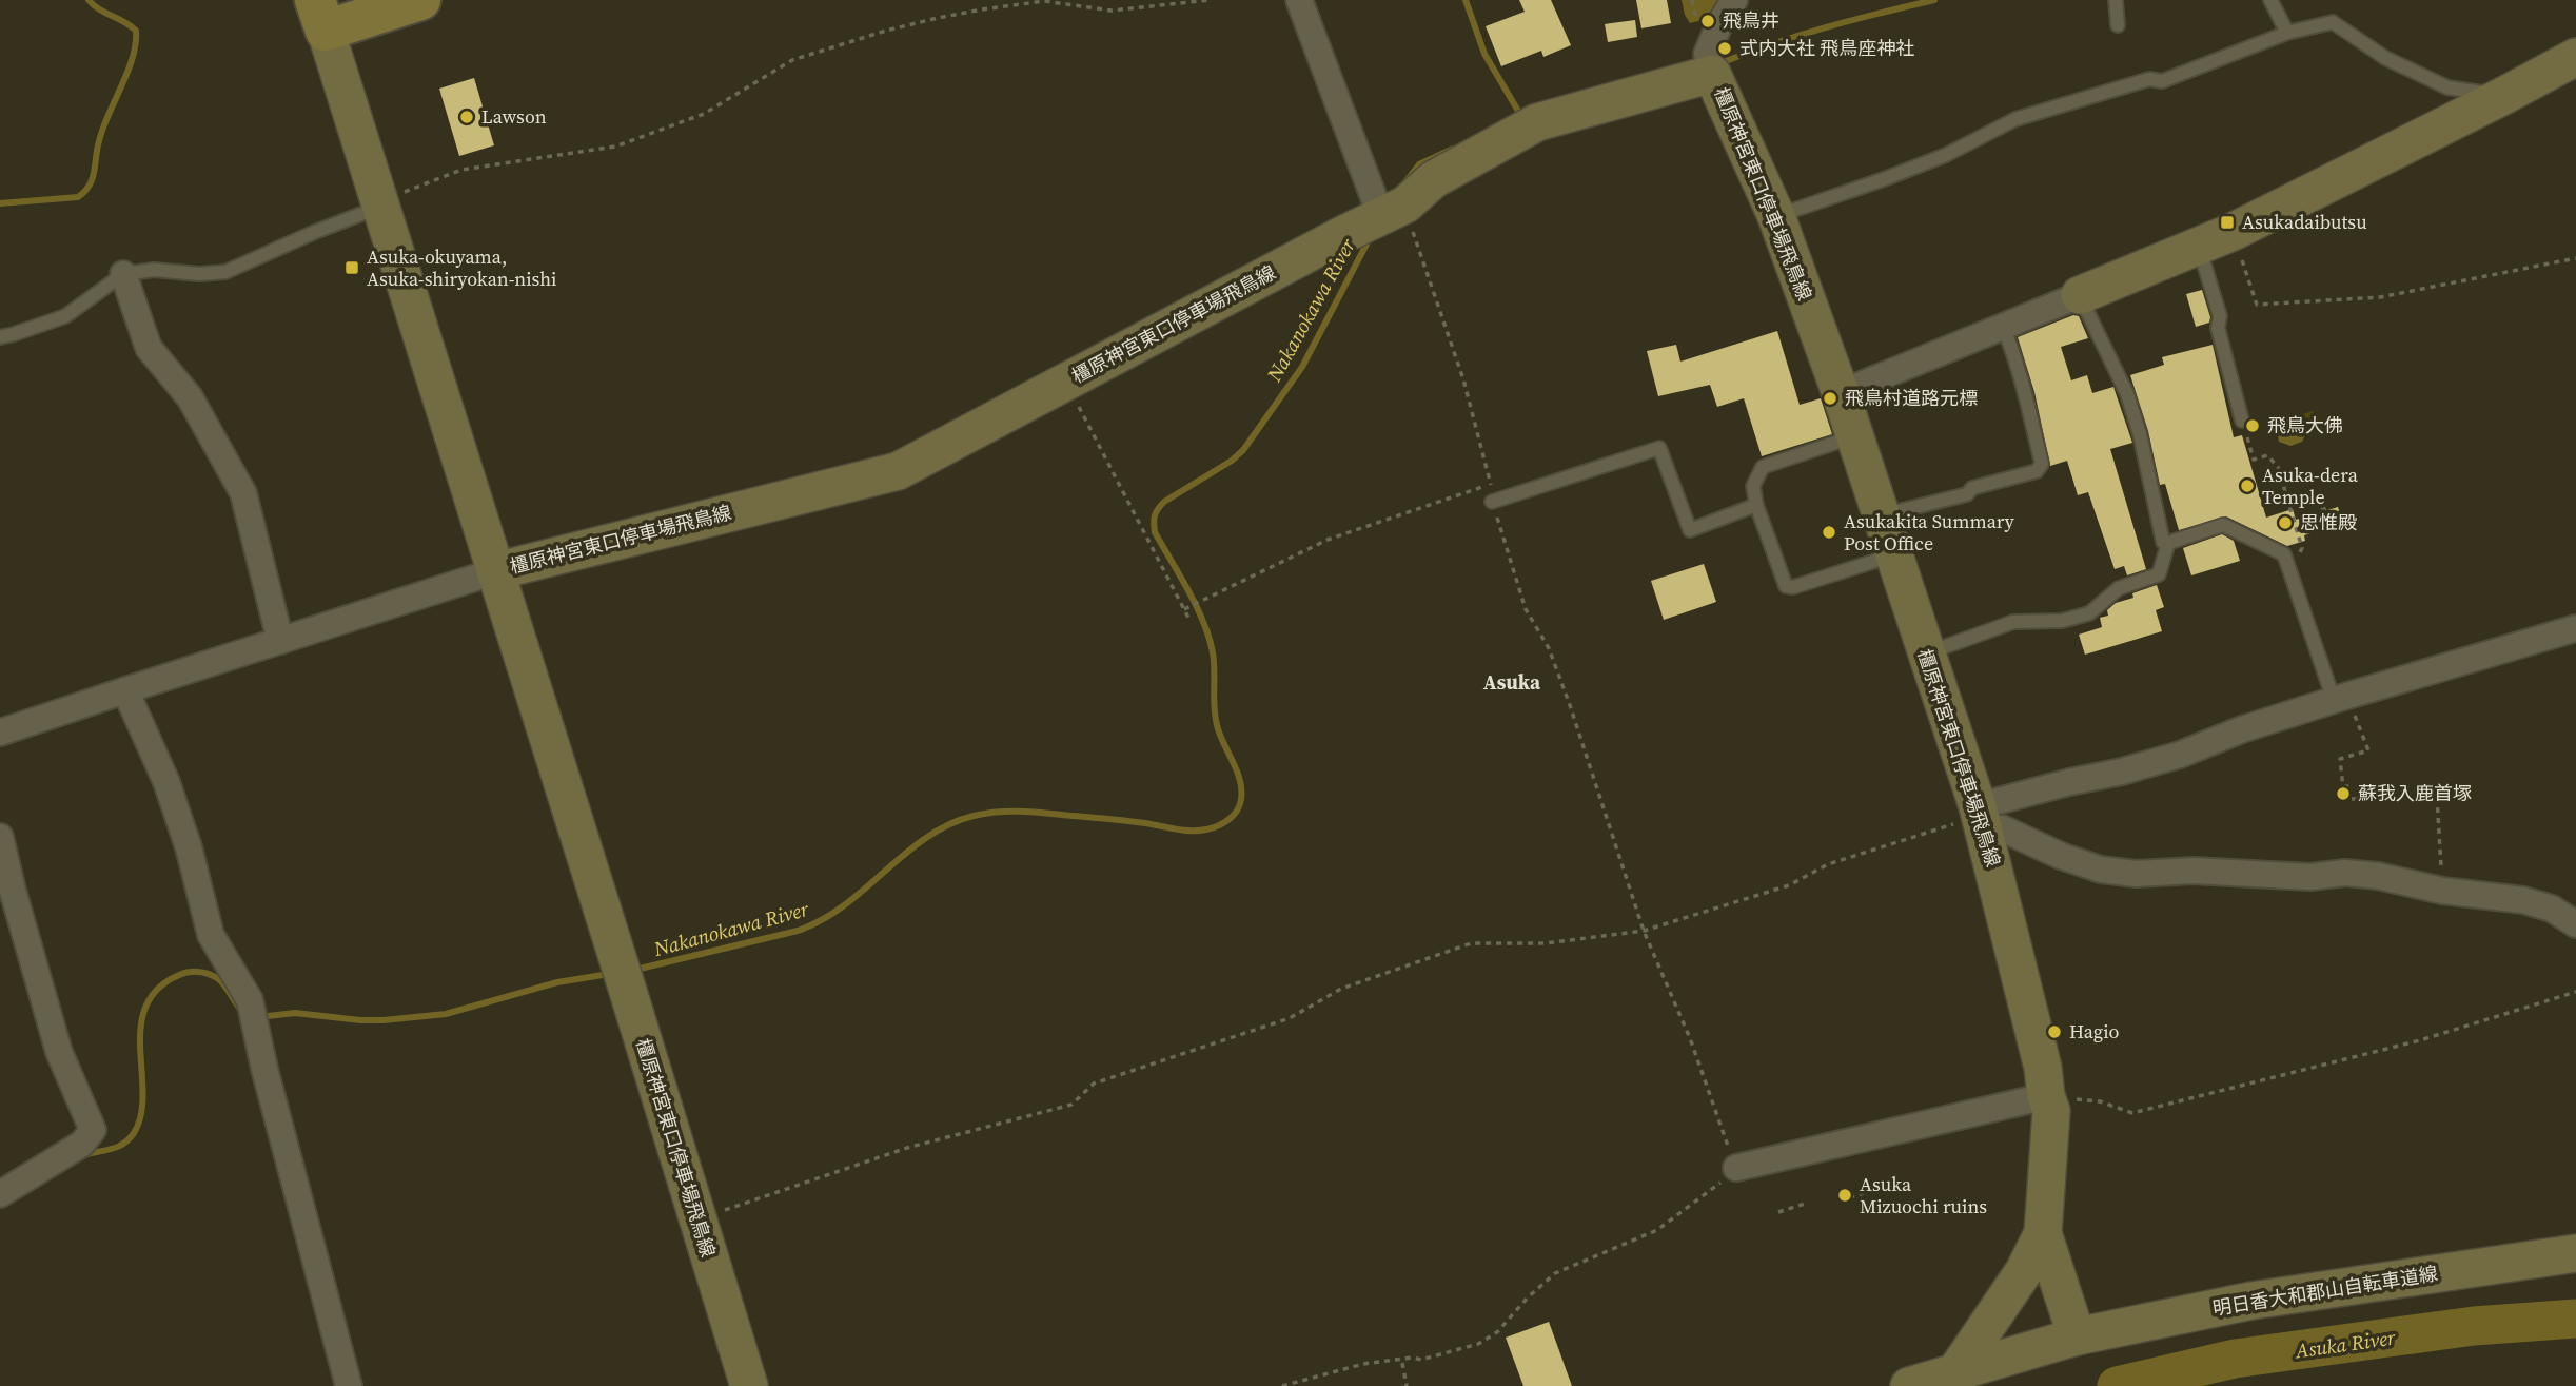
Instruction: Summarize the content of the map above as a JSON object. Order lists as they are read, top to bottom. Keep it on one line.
{"streets":{"main road":["橿原神宮東口停車場飛鳥線","明日香大和郡山自転車道線"]},"crossings":[["橿原神宮東口停車場飛鳥線","明日香大和郡山自転車道線"]],"districts":["Asuka"],"water":["Nakanokawa River","Asuka River"],"places":{"other":["飛鳥井","式内大社 飛鳥座神社","Lawson","飛鳥村道路元標","飛鳥大佛","Asuka-dera Temple","思惟殿","Asukakita Summary Post Office","蘇我入鹿首塚","Hagio","Asuka Mizuochi ruins"],"transit":["Asukadaibutsu","Asuka-okuyama, Asuka-shiryokan-nishi"]}}
